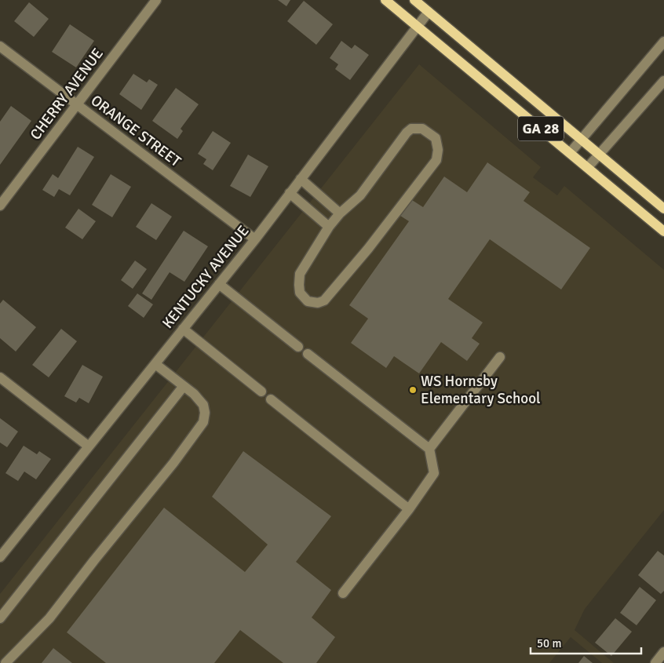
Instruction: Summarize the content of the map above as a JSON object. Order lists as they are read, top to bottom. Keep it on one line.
{"streets":{"main road":["GA 28"],"street":["CHERRY AVENUE","ORANGE STREET","KENTUCKY AVENUE"]},"crossings":[["CHERRY AVENUE","ORANGE STREET"],["GA 28","KENTUCKY AVENUE"],["ORANGE STREET","KENTUCKY AVENUE"]],"places":["WS Hornsby Elementary School"],"scale_bar":"50 m"}
